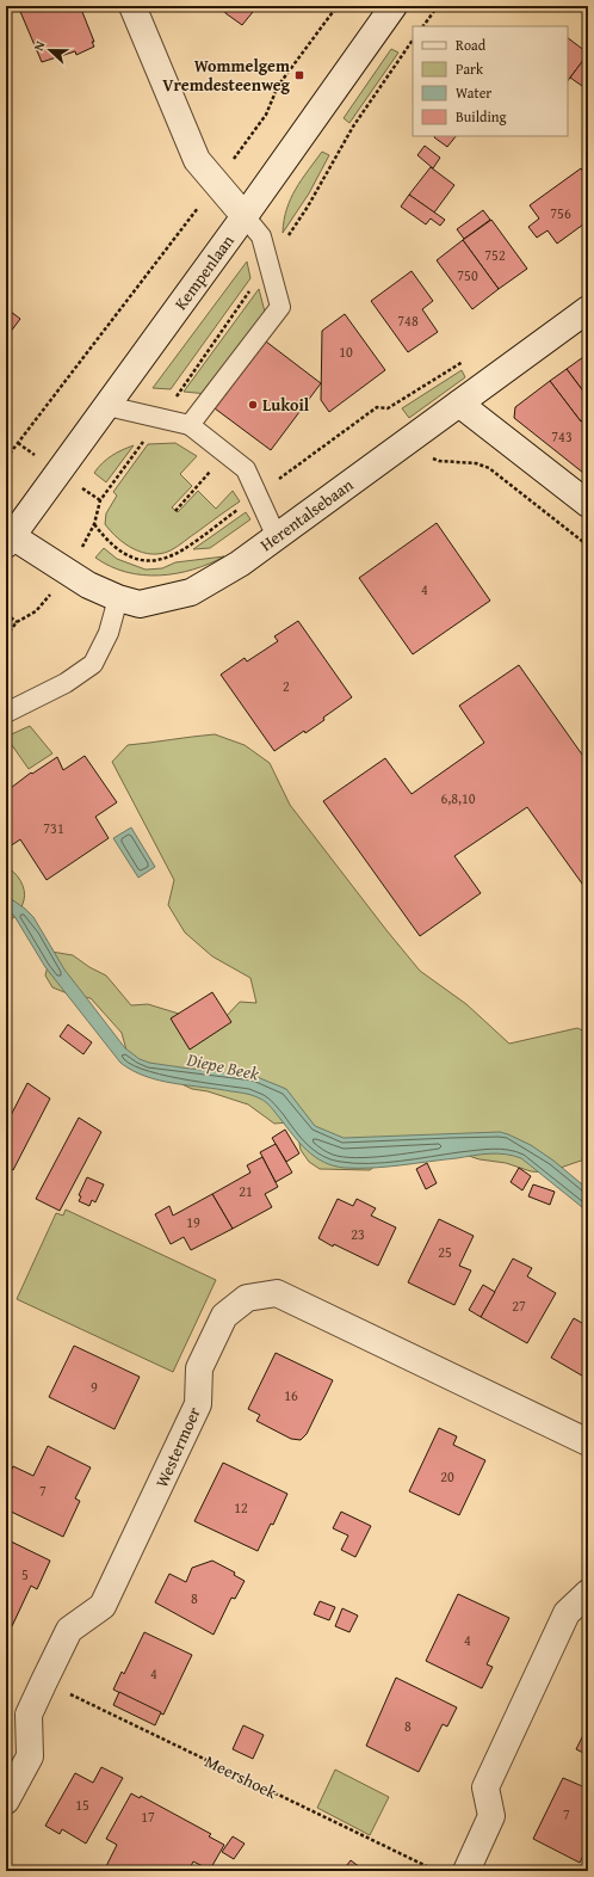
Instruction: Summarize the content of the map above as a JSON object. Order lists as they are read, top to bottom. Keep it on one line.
{"streets":{"street":["Kempenlaan","Herentalsebaan","Westermoer"],"path":["Meershoek"]},"crossings":[["Kempenlaan","Herentalsebaan"],["Westermoer","Meershoek"]],"water":["Diepe Beek"],"places":{"transit":["Wommelgem Vremdesteenweg"],"other":["Lukoil"]},"house_numbers":["756","752","750","748","10","743","4","2","6,8,10","731","21","19","23","25","27","9","16","20","7","12","5","8","4","4","8","15","7","17"],"legend":["Road","Park","Water","Building"],"north":"left"}
